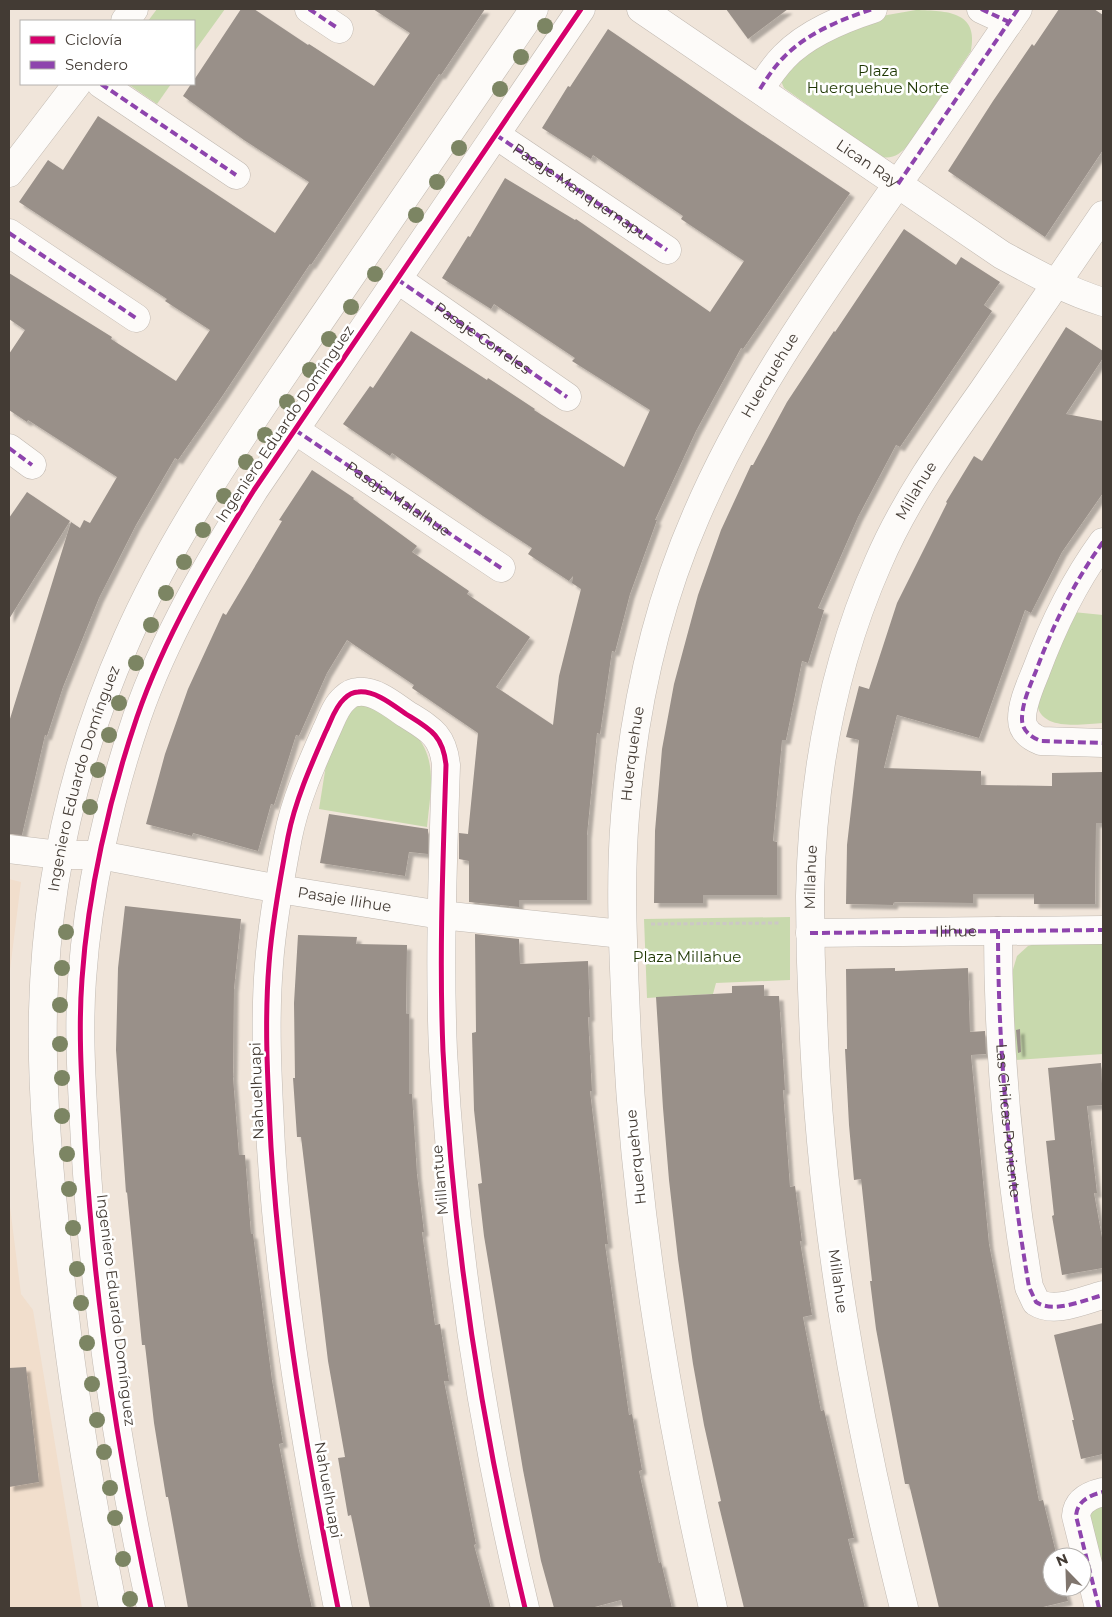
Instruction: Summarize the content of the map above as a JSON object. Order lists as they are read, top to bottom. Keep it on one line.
{"streets":{"street":["Lican Ray","Pasaje Manquemapu","Pasaje Correles","Huerquehue","Ingeniero Eduardo Domínguez","Millahue","Pasaje Malalhue","Pasaje Ilihue","Ilihue","Nahuelhuapi","Las Chilcas Poniente","Millantue"]},"crossings":[["Lican Ray","Huerquehue"],["Lican Ray","Millahue"],["Pasaje Manquemapu","Ingeniero Eduardo Domínguez"],["Pasaje Correles","Ingeniero Eduardo Domínguez"],["Huerquehue","Pasaje Ilihue"],["Ingeniero Eduardo Domínguez","Pasaje Malalhue"],["Ingeniero Eduardo Domínguez","Pasaje Ilihue"],["Millahue","Ilihue"],["Pasaje Ilihue","Nahuelhuapi"],["Pasaje Ilihue","Millantue"],["Ilihue","Las Chilcas Poniente"],["Nahuelhuapi","Millantue"]],"parks":["Plaza Huerquehue Norte","Plaza Millahue"],"legend":["Ciclovía","Sendero"],"north":"top left"}
